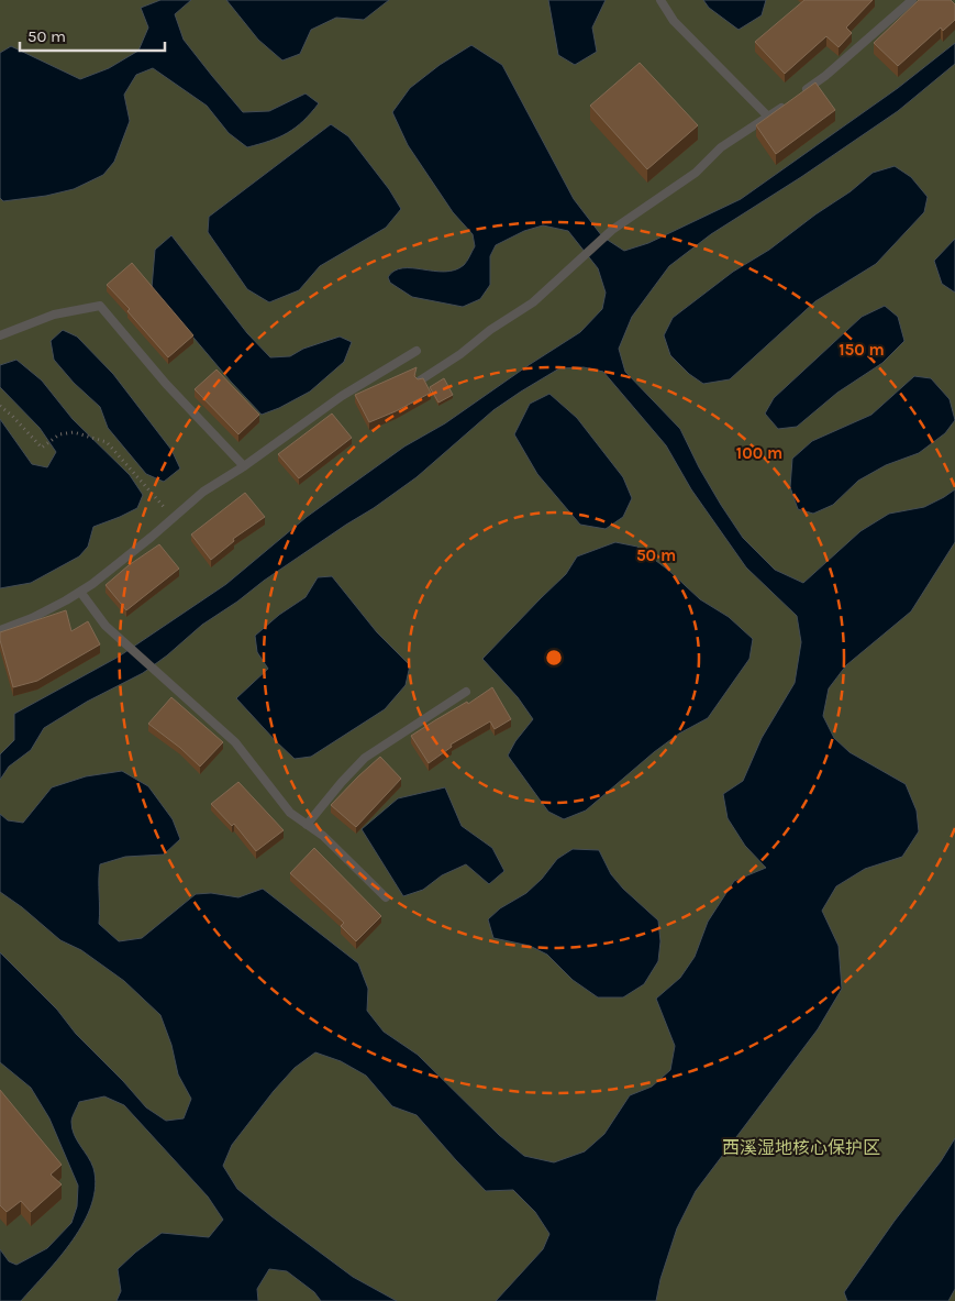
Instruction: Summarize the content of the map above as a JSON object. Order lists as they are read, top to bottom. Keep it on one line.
{"parks":["西溪湿地核心保护区"],"scale_bar":"50 m","rings":["150 m","100 m","50 m"]}
